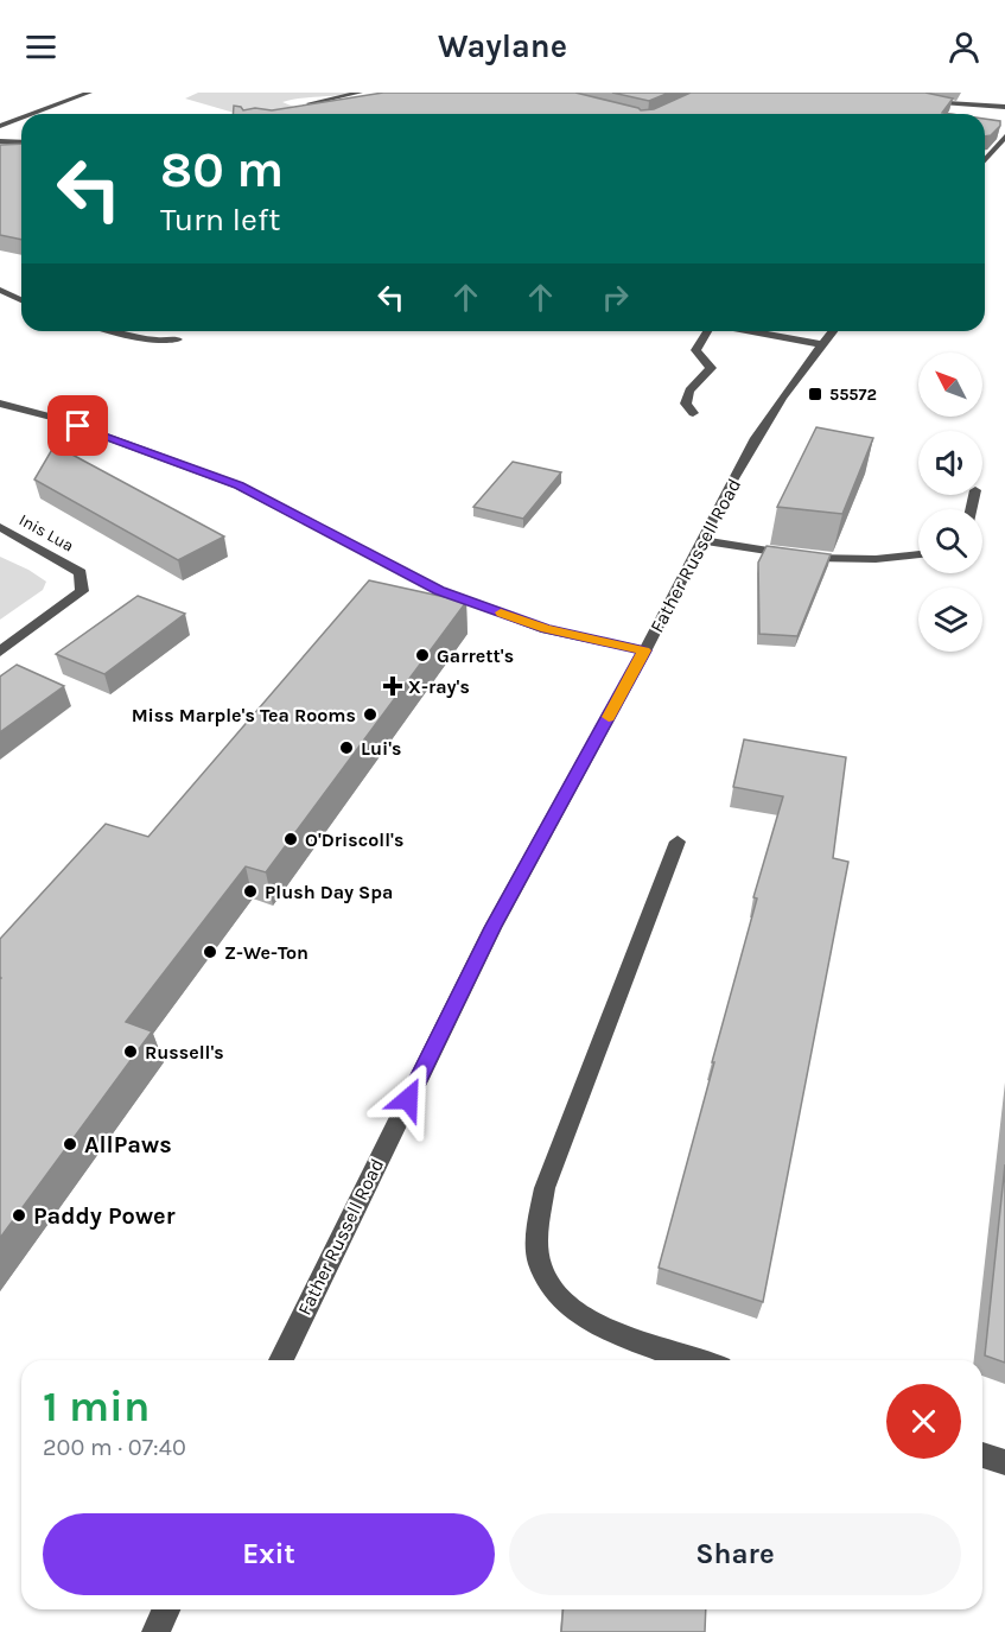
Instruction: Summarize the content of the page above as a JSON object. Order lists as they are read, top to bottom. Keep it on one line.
{"streets":{"street":["Inis Lua","Father Russell Road"]},"places":{"transit":["55572"],"other":["Garrett's","Miss Marple's Tea Rooms","Lui's","O'Driscoll's","Plush Day Spa","Z-We-Ton","Russell's","AllPaws","Paddy Power"],"health":["X-ray's"]},"north":"top left","page":{"header":"Waylane","turn":["80 m","Turn left"],"heading":["1 min","200 m · 07:40"],"buttons":["Exit","Share"]}}
